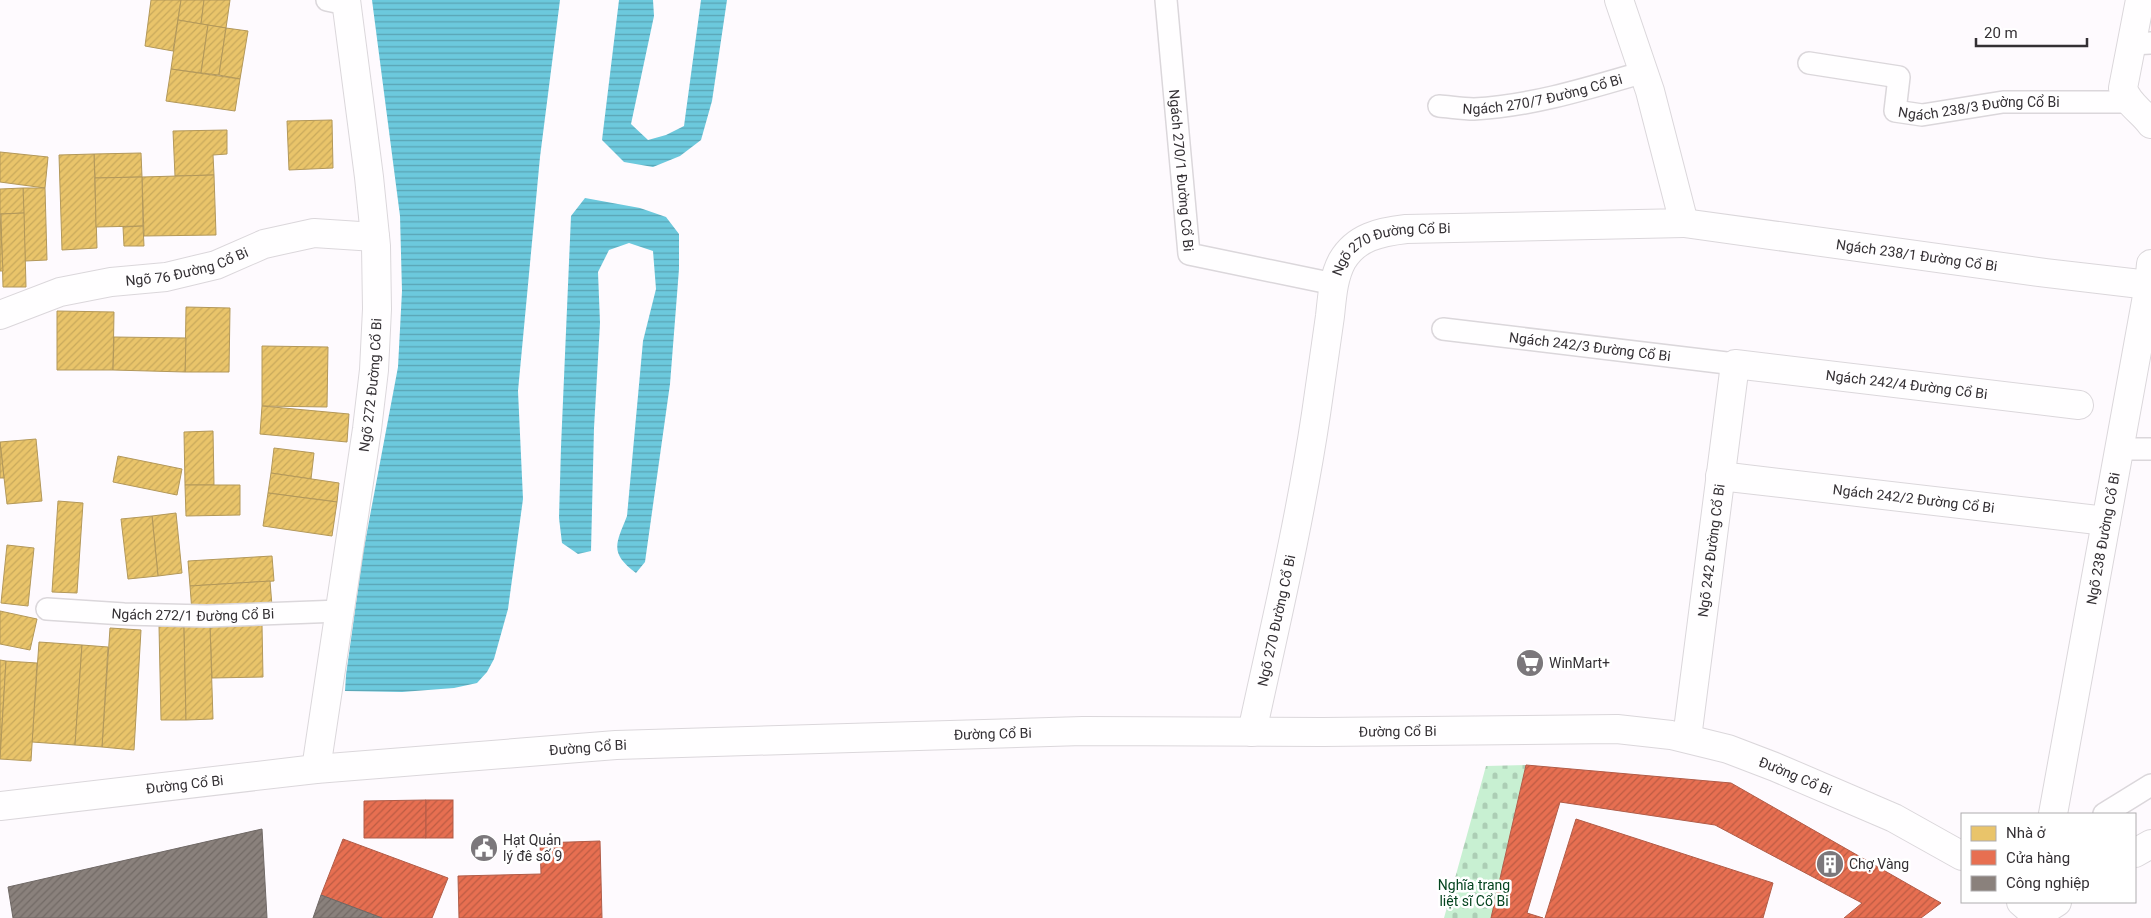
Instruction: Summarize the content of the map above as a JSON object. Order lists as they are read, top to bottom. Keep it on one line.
{"streets":{"street":["Ngõ 270 Đường Cổ Bi","Ngách 238/1 Đường Cổ Bi","Ngõ 76 Đường Cổ Bi","Ngách 242/4 Đường Cổ Bi","Ngõ 272 Đường Cổ Bi","Ngách 242/2 Đường Cổ Bi","Ngõ 238 Đường Cổ Bi","Ngõ 242 Đường Cổ Bi","Đường Cổ Bi"],"lane":["Ngách 270/7 Đường Cổ Bi","Ngách 238/3 Đường Cổ Bi","Ngách 270/1 Đường Cổ Bi","Ngách 242/3 Đường Cổ Bi","Ngách 272/1 Đường Cổ Bi"]},"crossings":[["Ngách 270/1 Đường Cổ Bi","Ngõ 270 Đường Cổ Bi"],["Ngõ 270 Đường Cổ Bi","Ngách 238/1 Đường Cổ Bi"],["Ngõ 270 Đường Cổ Bi","Đường Cổ Bi"],["Ngách 238/1 Đường Cổ Bi","Ngõ 238 Đường Cổ Bi"],["Ngõ 76 Đường Cổ Bi","Ngõ 272 Đường Cổ Bi"],["Ngách 242/3 Đường Cổ Bi","Ngách 242/4 Đường Cổ Bi"],["Ngách 242/3 Đường Cổ Bi","Ngõ 242 Đường Cổ Bi"],["Ngách 242/4 Đường Cổ Bi","Ngõ 242 Đường Cổ Bi"],["Ngõ 272 Đường Cổ Bi","Ngách 272/1 Đường Cổ Bi"],["Ngõ 272 Đường Cổ Bi","Đường Cổ Bi"],["Ngách 242/2 Đường Cổ Bi","Ngõ 238 Đường Cổ Bi"],["Ngách 242/2 Đường Cổ Bi","Ngõ 242 Đường Cổ Bi"],["Ngõ 242 Đường Cổ Bi","Đường Cổ Bi"]],"parks":["Nghĩa trang liệt sĩ Cổ Bi"],"places":{"supermarket":["WinMart+"],"public building":["Hạt Quản lý đê số 9"],"building":["Chợ Vàng"]},"legend":["Nhà ở","Cửa hàng","Công nghiệp"],"scale_bar":"20 m"}
